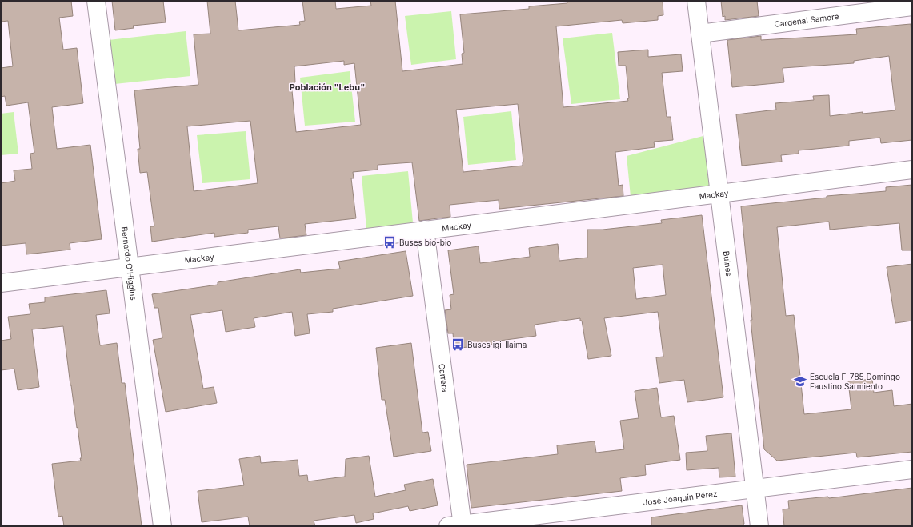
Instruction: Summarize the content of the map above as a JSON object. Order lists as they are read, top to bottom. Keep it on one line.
{"streets":{"street":["Cardenal Samore","Mackay","Bernardo O'Higgins","Bulnes","Carrera","José Joaquín Pérez"]},"crossings":[["Cardenal Samore","Bulnes"],["Mackay","Bernardo O'Higgins"],["Mackay","Bulnes"],["Mackay","Carrera"],["Bulnes","José Joaquín Pérez"],["Carrera","José Joaquín Pérez"]],"districts":["Población \"Lebu\""],"places":{"bus stop":["Buses bio-bio","Buses igi-llaima"],"school or university":["Escuela F-785 Domingo Faustino Sarmiento"]}}
